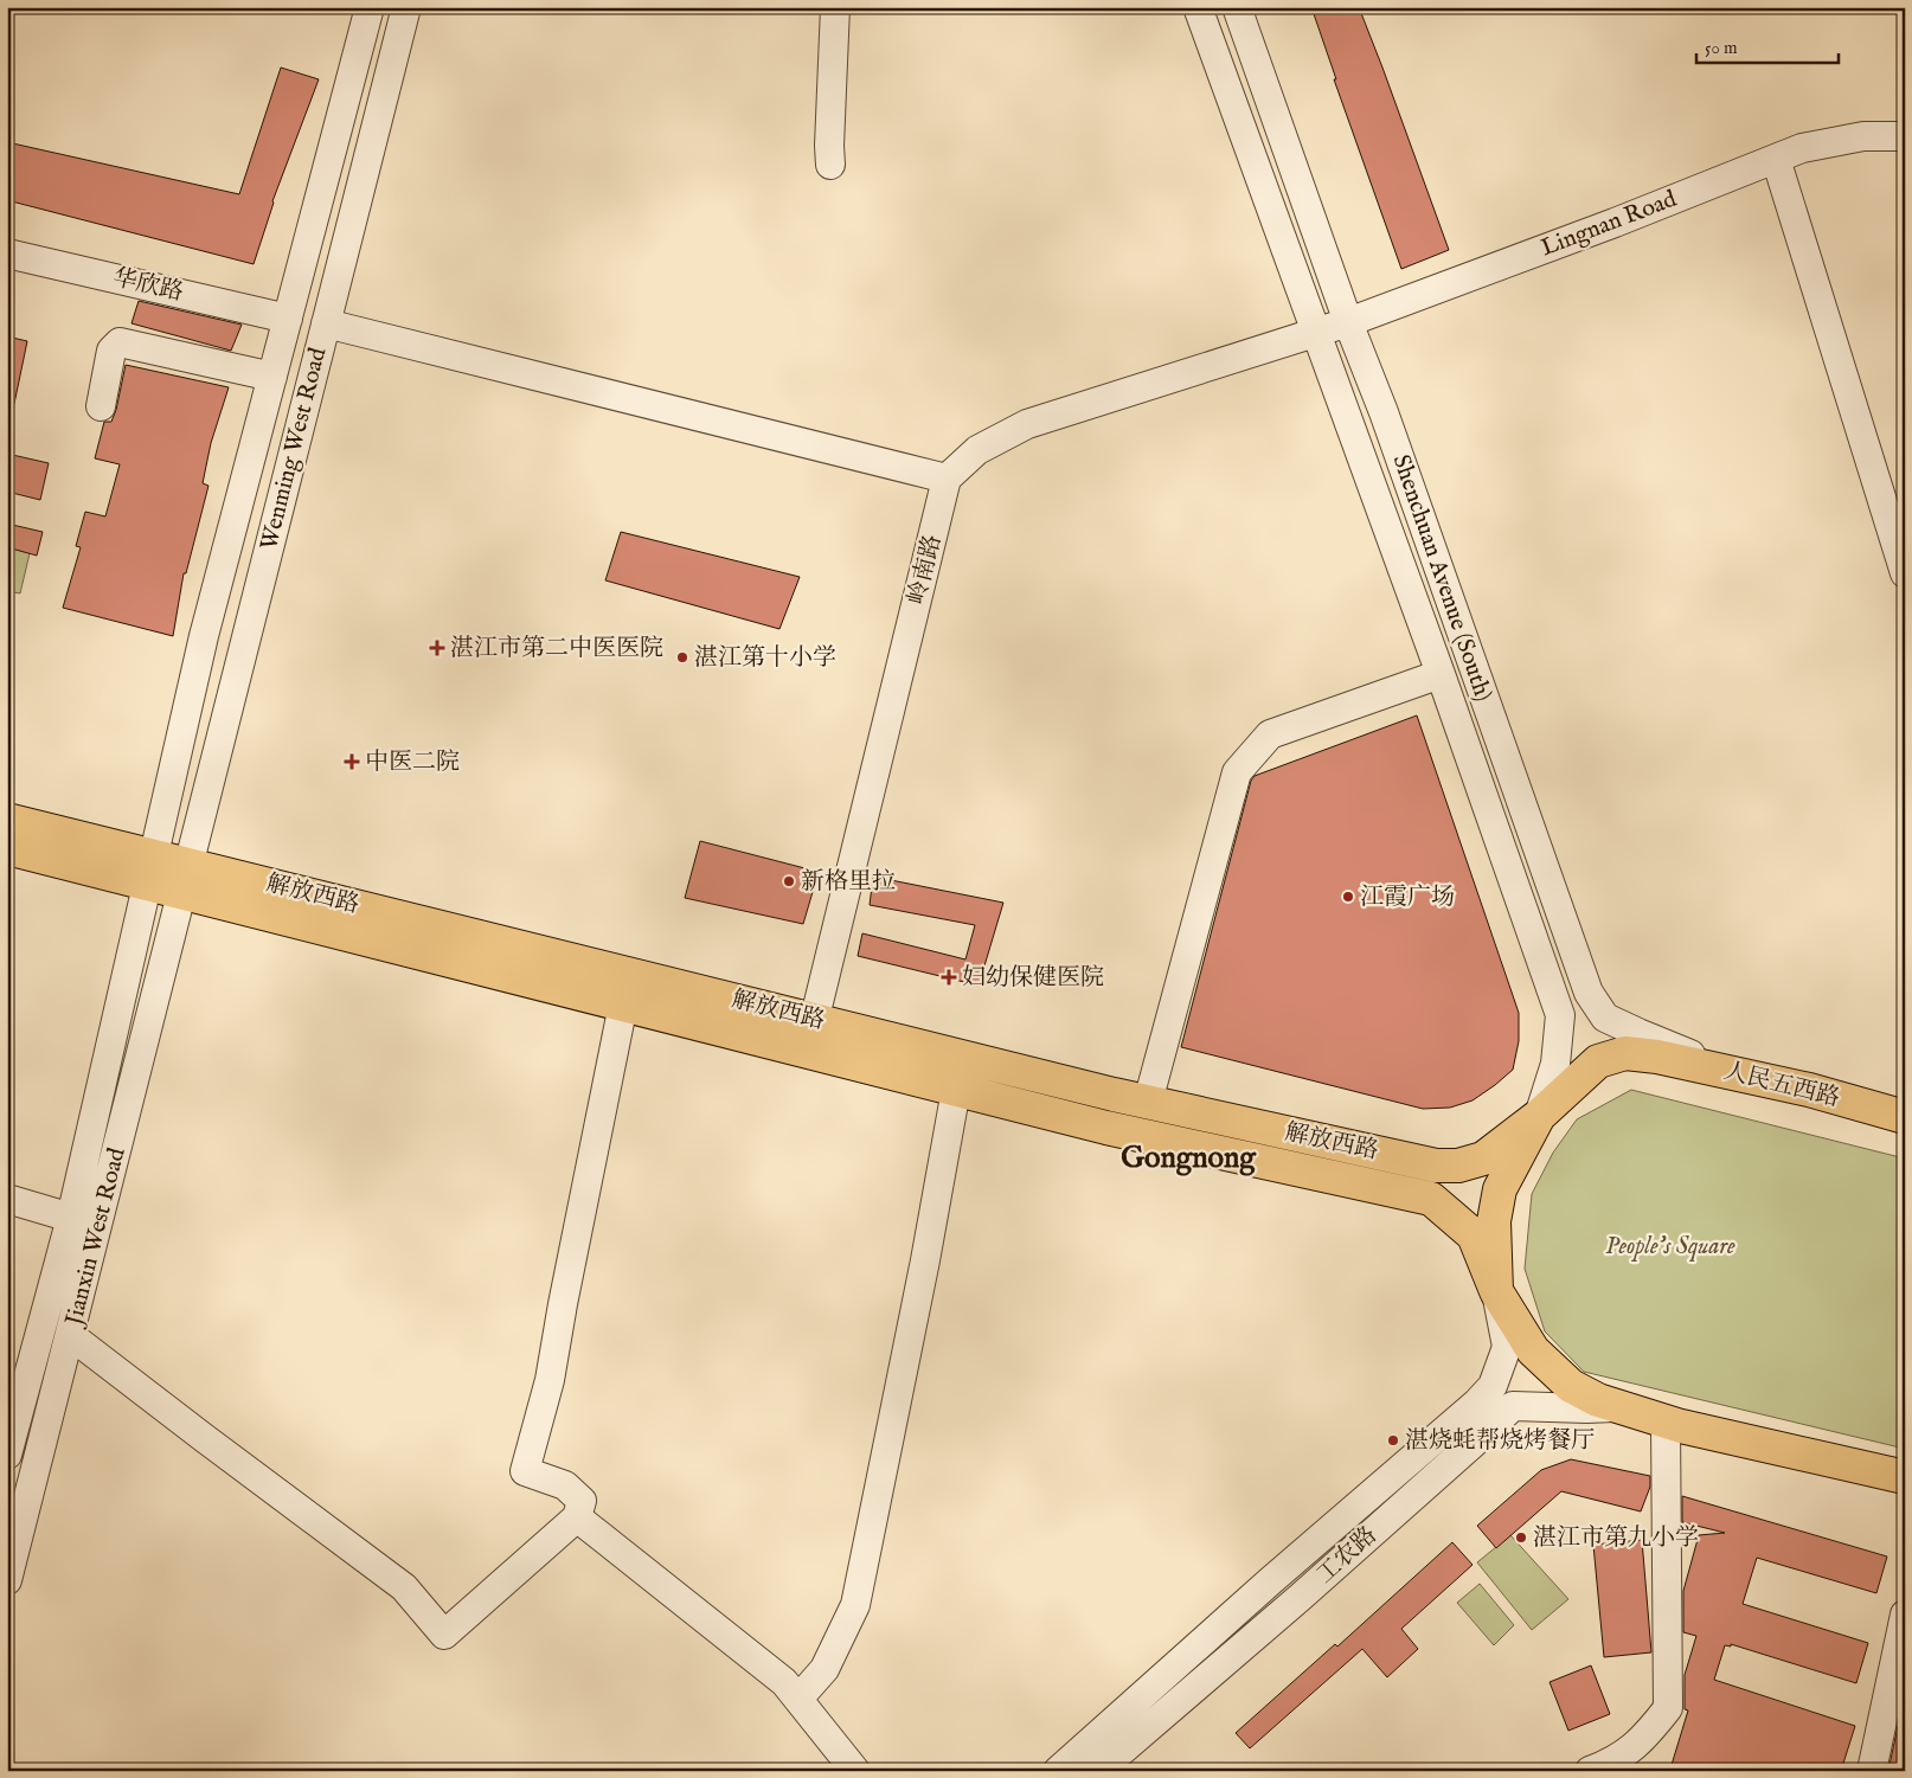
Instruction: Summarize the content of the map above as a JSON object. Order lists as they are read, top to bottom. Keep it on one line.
{"streets":{"main road":["解放西路","人民五西路"],"street":["Lingnan Road","华欣路","Wenming West Road","岭南路","Shenchuan Avenue (South)","Jianxin West Road","工农路"]},"crossings":[["Lingnan Road","Shenchuan Avenue (South)"],["华欣路","Wenming West Road"],["Wenming West Road","解放西路"],["Wenming West Road","Jianxin West Road"],["岭南路","解放西路"],["Shenchuan Avenue (South)","解放西路"],["Shenchuan Avenue (South)","人民五西路"],["解放西路","人民五西路"],["解放西路","Jianxin West Road"],["解放西路","工农路"]],"districts":["Gongnong"],"parks":["People's Square"],"places":{"health":["湛江市第二中医医院","中医二院","妇幼保健医院"],"other":["湛江第十小学","新格里拉","江霞广场","湛烧蚝帮烧烤餐厅","湛江市第九小学"]},"scale_bar":"50 m"}
